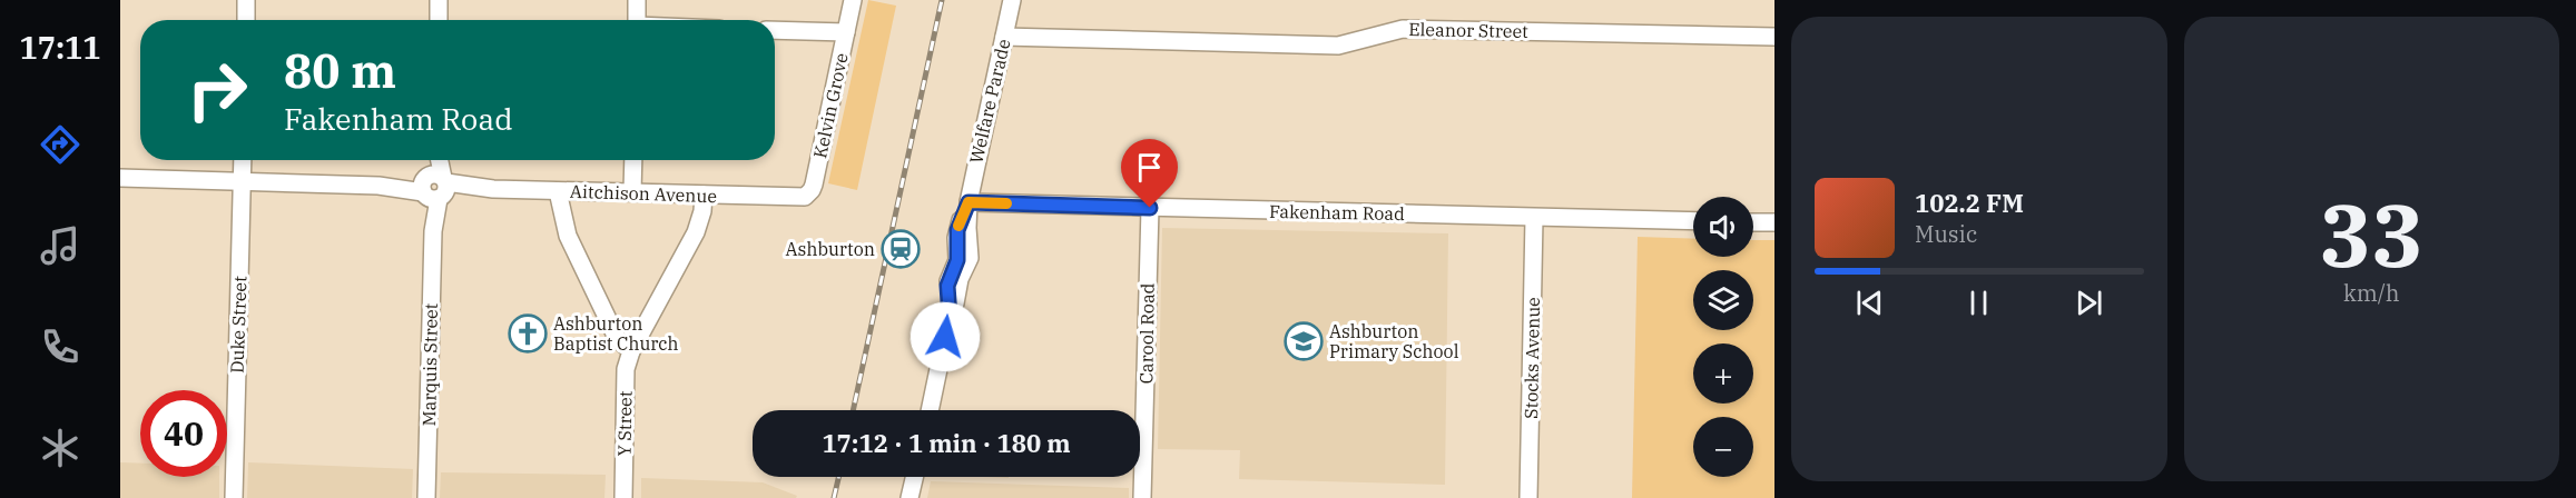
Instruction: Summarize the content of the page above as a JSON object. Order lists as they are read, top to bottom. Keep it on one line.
{"streets":{"street":["Eleanor Street","Welfare Parade","Kelvin Grove","Aitchison Avenue","Fakenham Road","Duke Street","Carool Road","Stocks Avenue","Marquis Street","Y Street"]},"crossings":[["Eleanor Street","Welfare Parade"],["Welfare Parade","Fakenham Road"],["Kelvin Grove","Aitchison Avenue"],["Aitchison Avenue","Duke Street"],["Aitchison Avenue","Marquis Street"],["Aitchison Avenue","Y Street"],["Fakenham Road","Carool Road"],["Fakenham Road","Stocks Avenue"]],"places":{"station":["Ashburton"],"church":["Ashburton Baptist Church"],"school or university":["Ashburton Primary School"]},"page":{"tabs":"17:11","tile":["33","km/h"],"turn":["80 m","Fakenham Road"],"song":["102.2 FM","Music"],"map_buttons":["+","−"],"limit":"40","trip":"17:12 · 1 min · 180 m"}}
